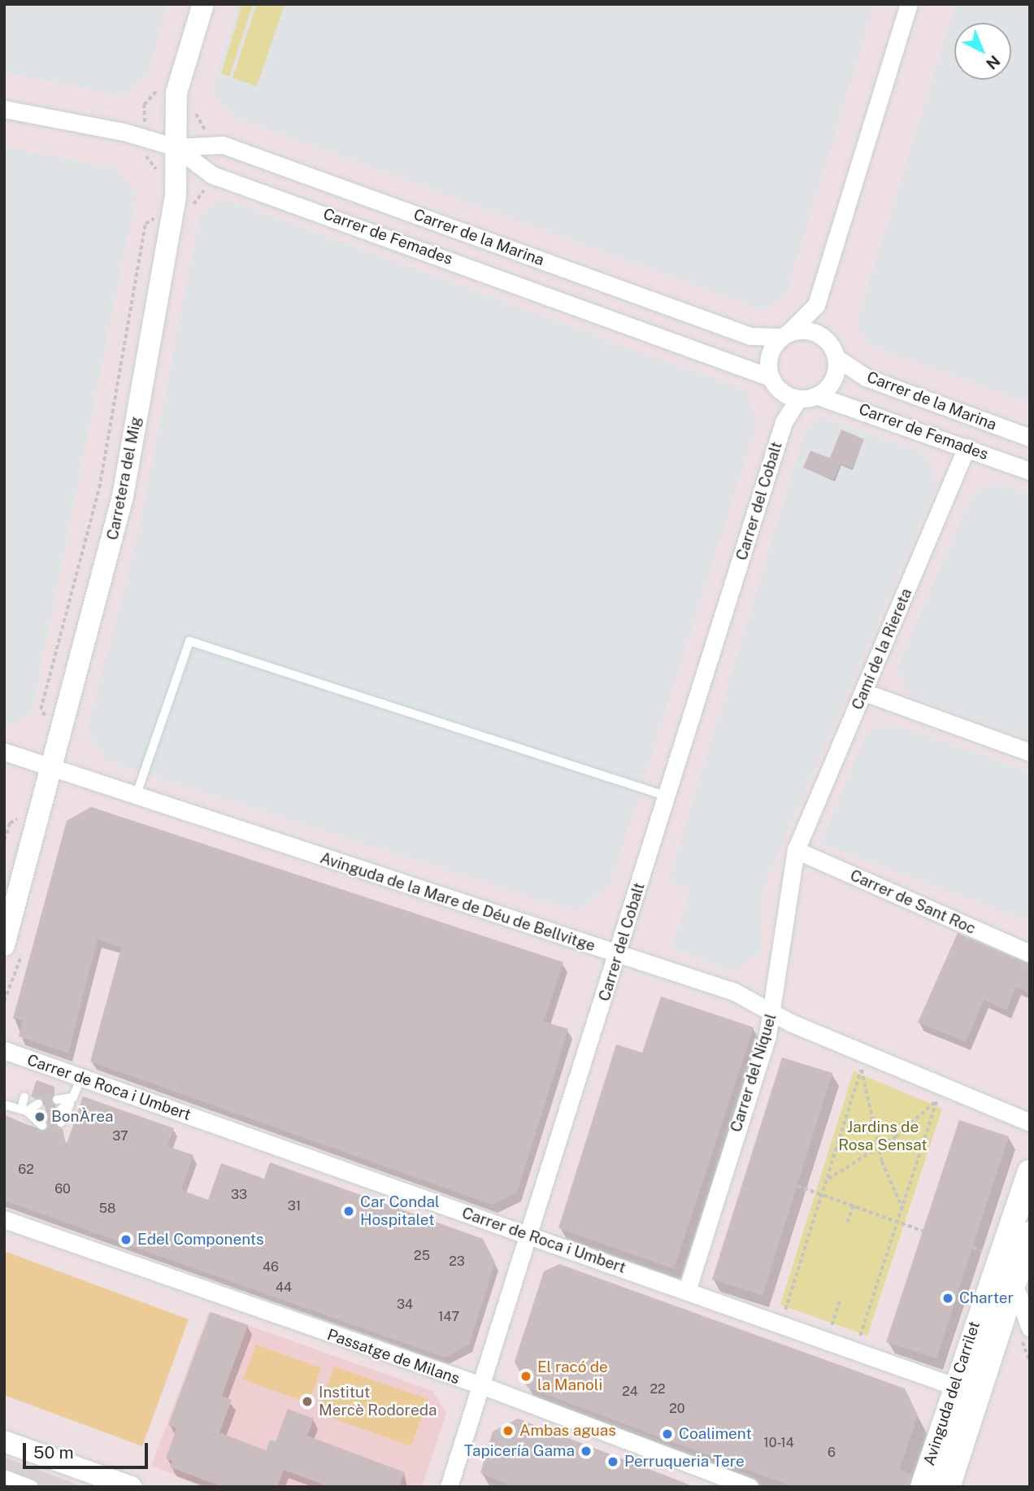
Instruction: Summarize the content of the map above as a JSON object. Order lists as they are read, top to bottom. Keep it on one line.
{"streets":{"main road":["Avinguda del Carrilet"],"street":["Carrer de Femades","Carrer de la Marina","Carretera del Mig","Carrer del Cobalt","Camí de la Riereta","Avinguda de la Mare de Déu de Bellvitge","Carrer de Sant Roc","Carrer del Níquel","Carrer de Roca i Umbert","Passatge de Milans"]},"crossings":[["Carrer de Femades","Carrer de la Marina"],["Carrer de Femades","Carretera del Mig"],["Carrer de Femades","Carrer del Cobalt"],["Carrer de Femades","Camí de la Riereta"],["Carrer de la Marina","Carretera del Mig"],["Carrer de la Marina","Carrer del Cobalt"],["Carretera del Mig","Avinguda de la Mare de Déu de Bellvitge"],["Carrer del Cobalt","Avinguda de la Mare de Déu de Bellvitge"],["Carrer del Cobalt","Carrer de Roca i Umbert"],["Carrer del Cobalt","Passatge de Milans"],["Camí de la Riereta","Carrer de Sant Roc"],["Camí de la Riereta","Carrer del Níquel"],["Avinguda de la Mare de Déu de Bellvitge","Carrer del Níquel"],["Carrer de Sant Roc","Carrer del Níquel"],["Carrer del Níquel","Carrer de Roca i Umbert"],["Carrer de Roca i Umbert","Avinguda del Carrilet"]],"parks":["Jardins de Rosa Sensat"],"places":["BonÀrea","Car Condal Hospitalet","Edel Components","Charter","El racó de la Manoli","Institut Mercè Rodoreda","Ambas aguas","Coaliment","Tapicería Gama","Perruqueria Tere"],"house_numbers":["37","62","60","33","31","58","25","23","46","44","34","147","22","24","20","10-14","6"],"scale_bar":"50 m","north":"bottom right"}
